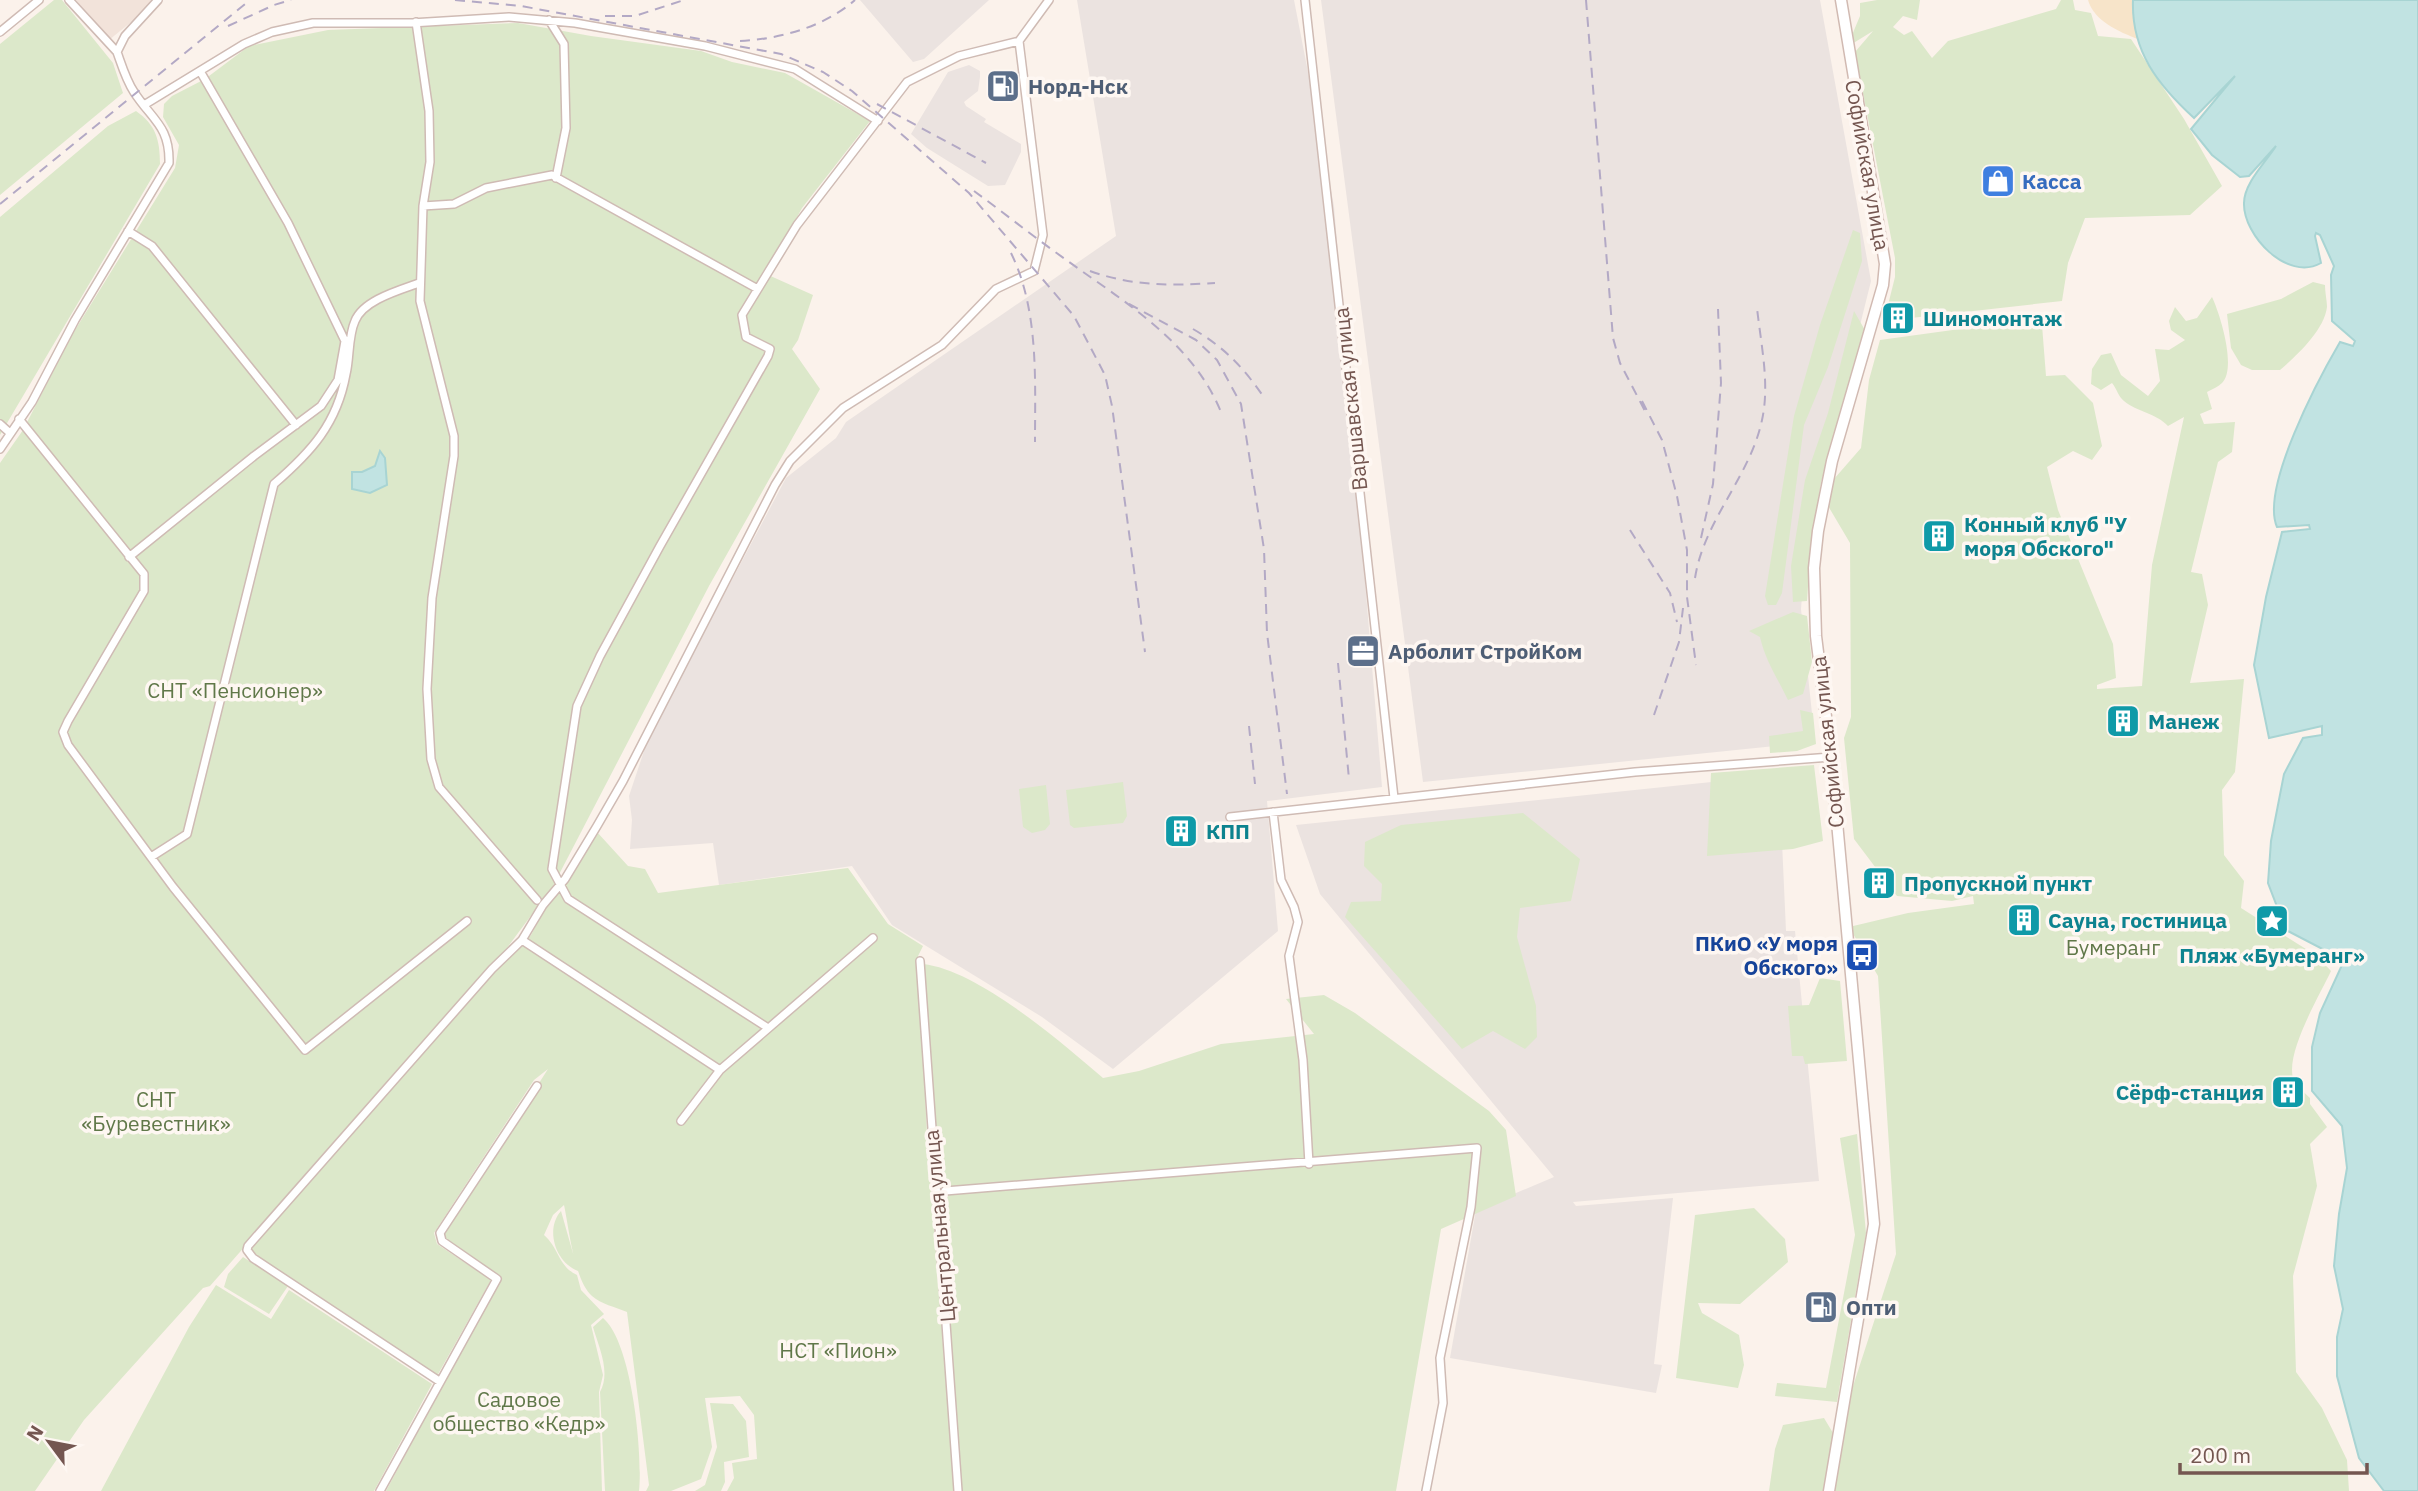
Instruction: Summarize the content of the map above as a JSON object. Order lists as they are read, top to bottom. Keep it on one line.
{"streets":{"main road":["Софийская улица"],"street":["Варшавская улица","Центральная улица"]},"parks":["СНТ «Пенсионер»","Бумеранг","СНТ «Буревестник»","НСТ «Пион»","Садовое общество «Кедр»"],"places":{"fuel station":["Норд-Нск","Опти"],"shop":["Касса"],"building":["Шиномонтаж","Конный клуб \"У моря Обского\"","Манеж","КПП","Пропускной пункт","Сауна, гостиница","Сёрф-станция"],"office":["Арболит СтройКом"],"place":["Пляж «Бумеранг»"],"bus stop":["ПКиО «У моря Обского»"]},"scale_bar":"200 m","north":"top left"}
